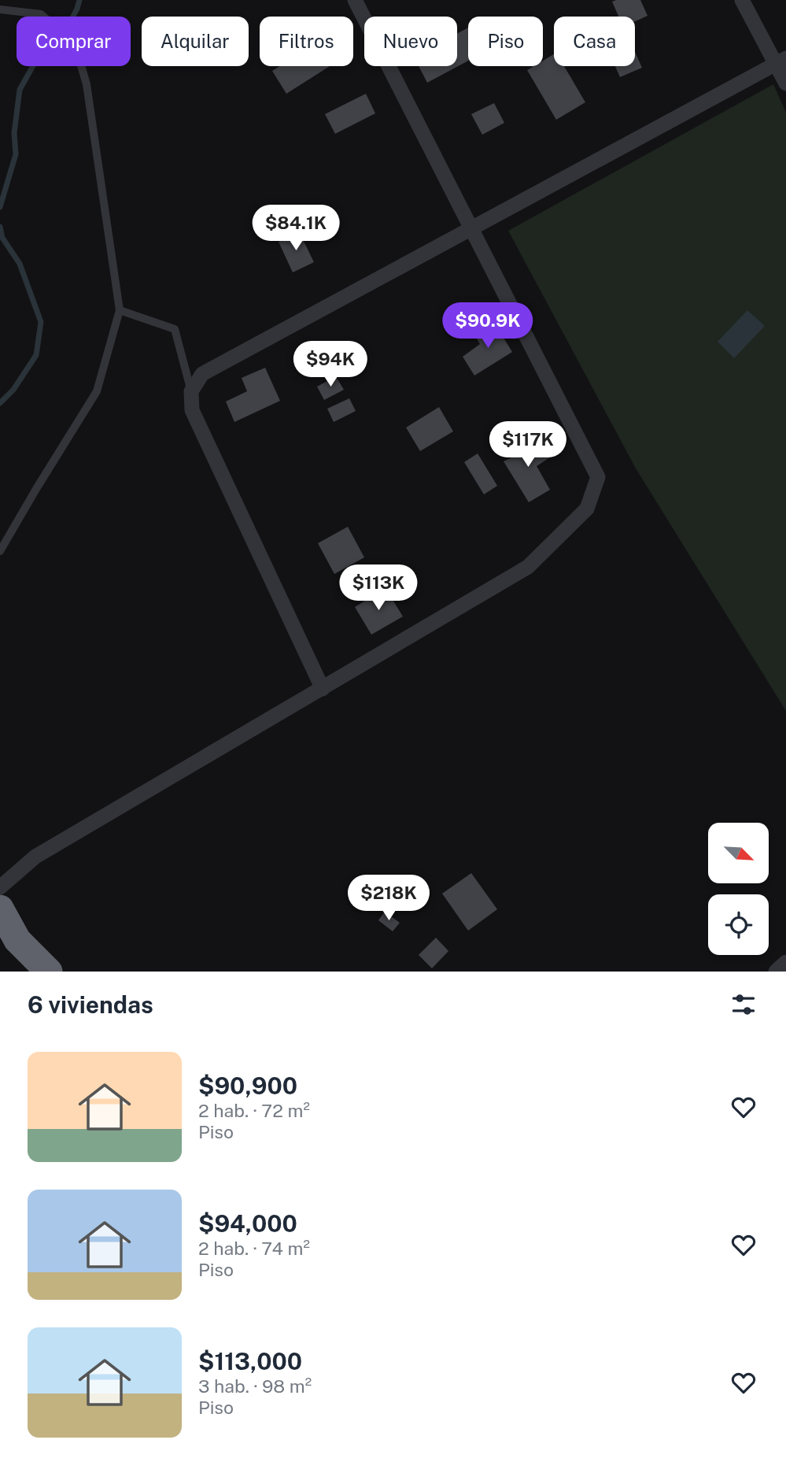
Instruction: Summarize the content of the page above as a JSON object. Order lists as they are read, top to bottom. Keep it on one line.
{"north":"bottom right","page":{"chip":["Comprar","Alquilar","Filtros","Nuevo","Piso","Casa"],"price":["$84.1K","$90.9K","$94K","$117K","$113K","$218K"],"heading":"6 viviendas","list":[{"name":"$90,900","note":"2 hab. · 72 m² · Piso"},{"name":"$94,000","note":"2 hab. · 74 m² · Piso"},{"name":"$113,000","note":"3 hab. · 98 m² · Piso"}]}}
